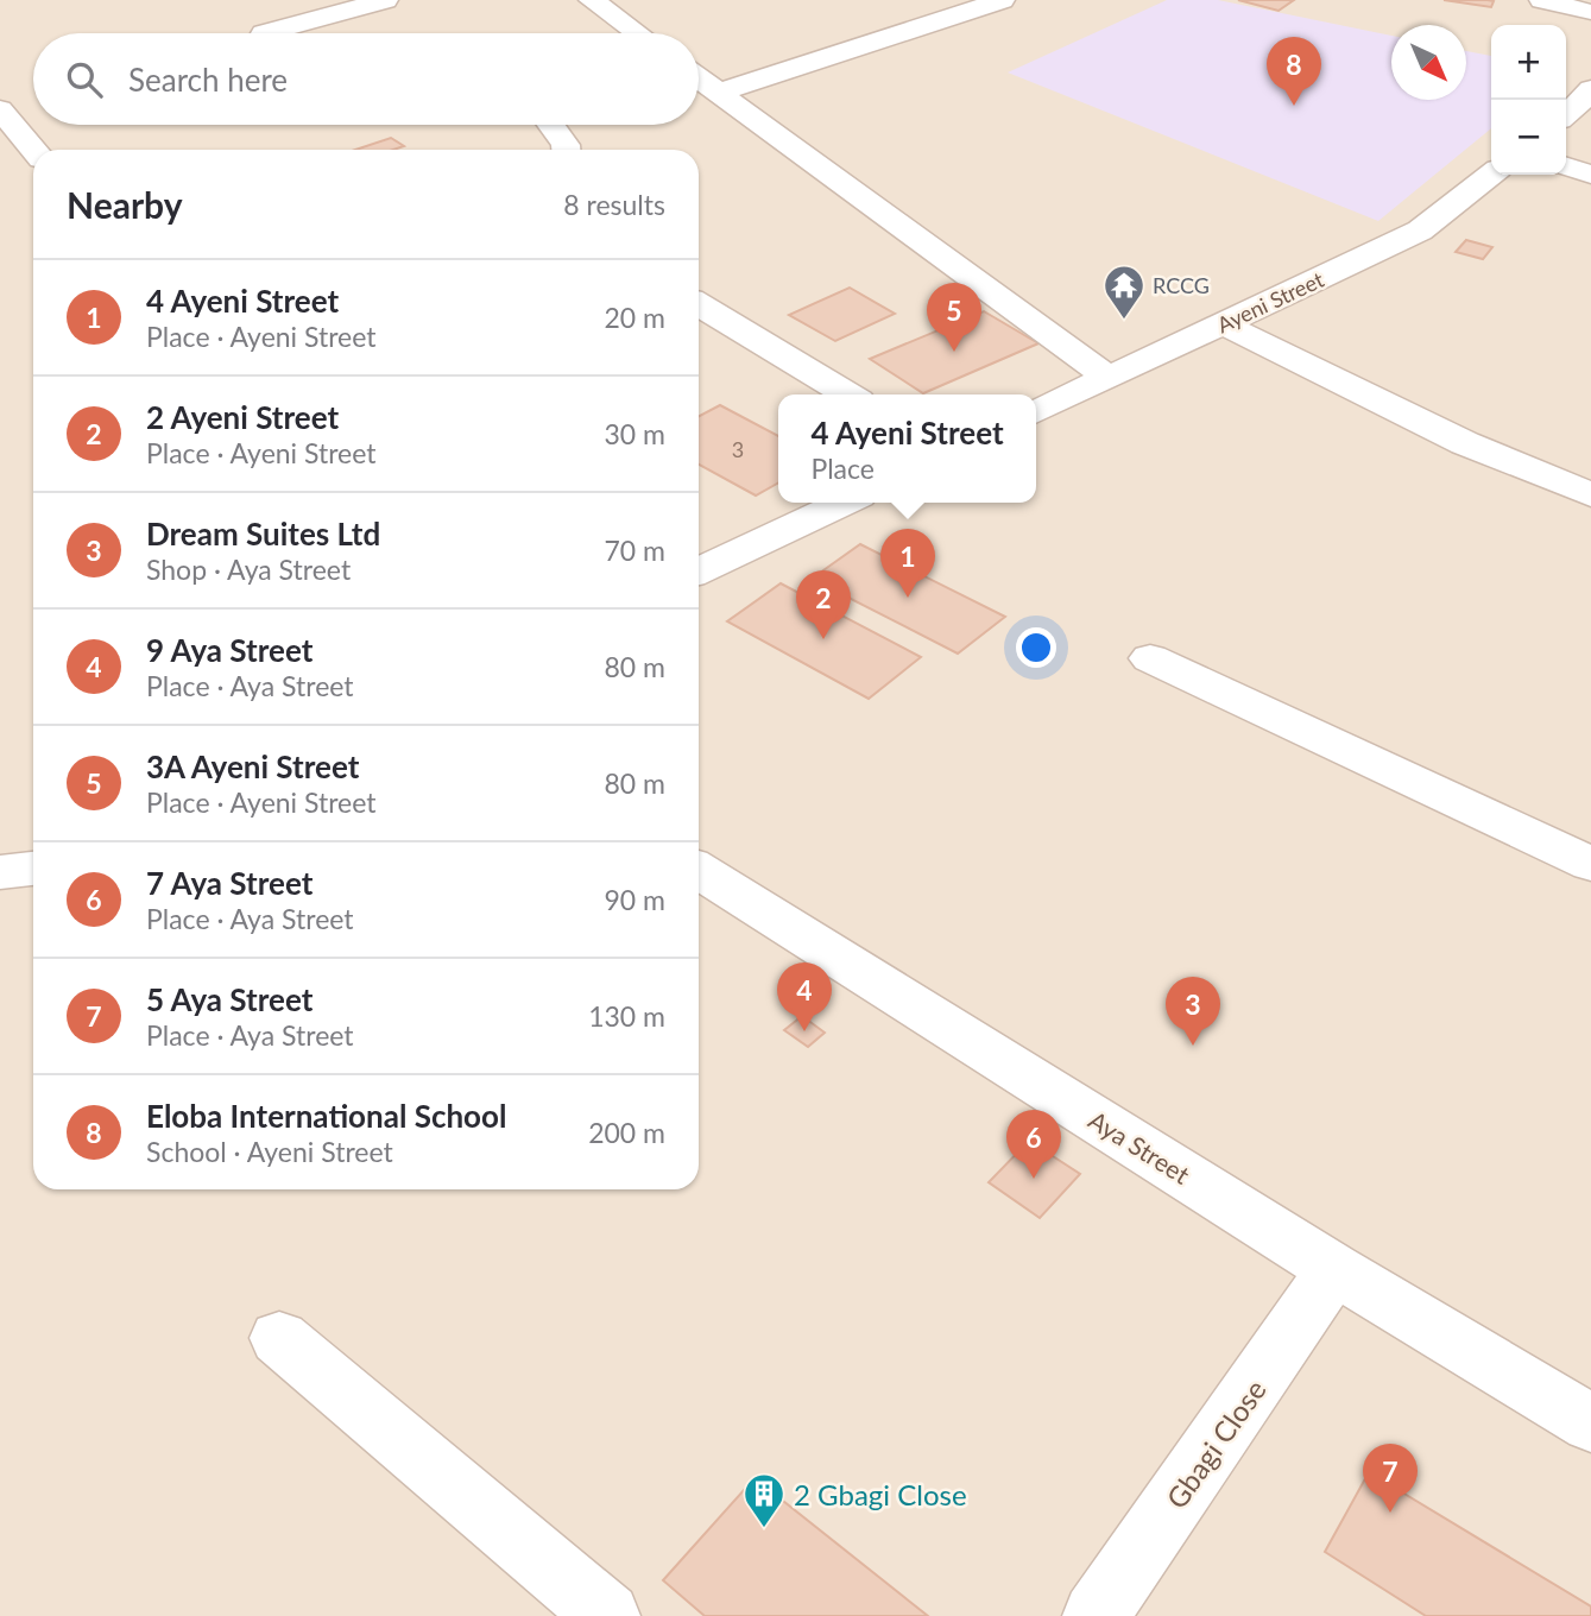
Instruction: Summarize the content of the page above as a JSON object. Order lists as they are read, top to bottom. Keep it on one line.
{"streets":{"street":["Ayeni Street","Aya Street","Gbagi Close"]},"crossings":[["Aya Street","Gbagi Close"]],"places":{"temple":["RCCG"],"building":["2 Gbagi Close"]},"house_numbers":["3"],"north":"bottom right","page":{"map_buttons":["+","−"],"search":"Search here","pins":["8","5","1","2","4","3","6","7"],"heading":["Nearby","8 results"],"list":[{"mark":"1","name":"4 Ayeni Street","note":"Place · Ayeni Street","value":"20 m"},{"mark":"2","name":"2 Ayeni Street","note":"Place · Ayeni Street","value":"30 m"},{"mark":"3","name":"Dream Suites Ltd","note":"Shop · Aya Street","value":"70 m"},{"mark":"4","name":"9 Aya Street","note":"Place · Aya Street","value":"80 m"},{"mark":"5","name":"3A Ayeni Street","note":"Place · Ayeni Street","value":"80 m"},{"mark":"6","name":"7 Aya Street","note":"Place · Aya Street","value":"90 m"},{"mark":"7","name":"5 Aya Street","note":"Place · Aya Street","value":"130 m"},{"mark":"8","name":"Eloba International School","note":"School · Ayeni Street","value":"200 m"}],"popup":["4 Ayeni Street","Place"]}}
